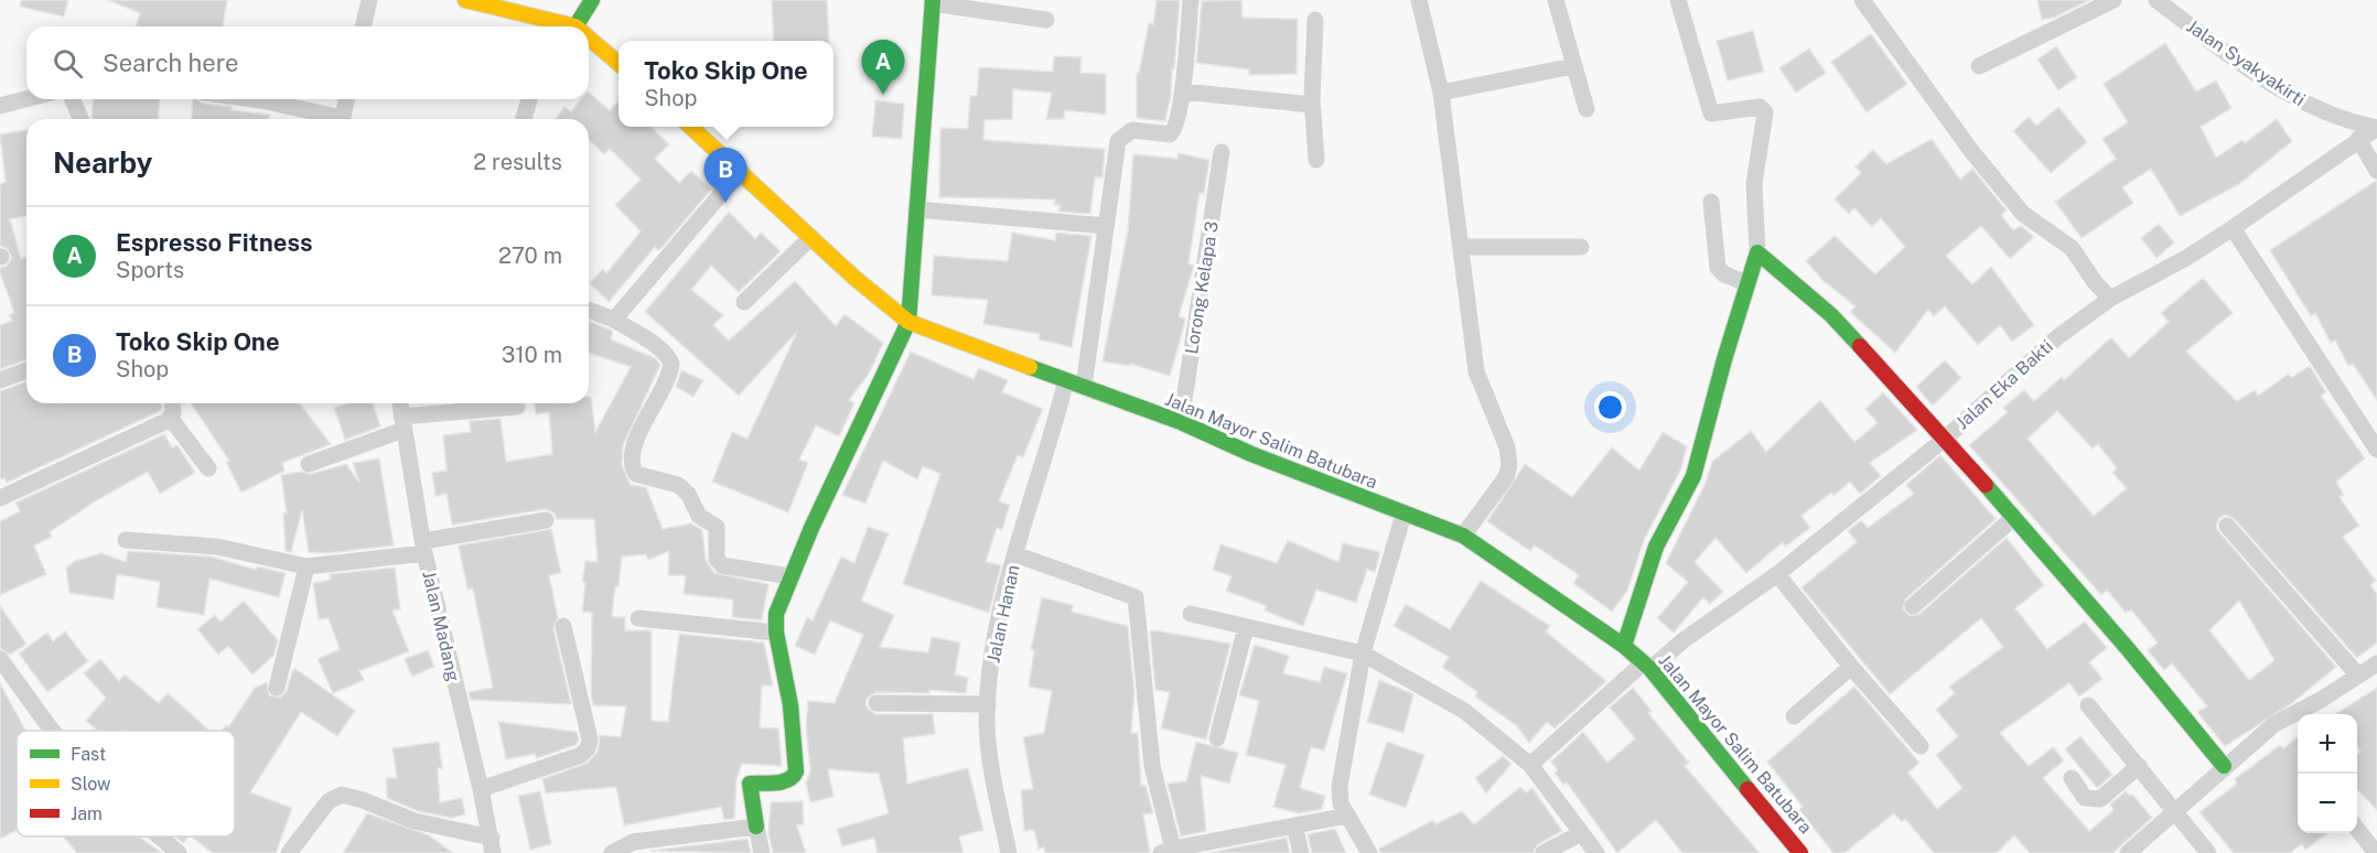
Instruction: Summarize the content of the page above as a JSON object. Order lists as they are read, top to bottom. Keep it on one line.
{"streets":{"street":["Jalan Syakyakirti","Lorong Kelapa 3","Jalan Eka Bakti","Jalan Mayor Salim Batubara","Jalan Hanan","Jalan Madang"]},"crossings":[["Jalan Syakyakirti","Jalan Eka Bakti"],["Lorong Kelapa 3","Jalan Mayor Salim Batubara"],["Jalan Eka Bakti","Jalan Mayor Salim Batubara"],["Jalan Mayor Salim Batubara","Jalan Hanan"]],"legend":["Fast","Slow","Jam"],"page":{"search":"Search here","pins":["A","B"],"popup":["Toko Skip One","Shop"],"heading":["Nearby","2 results"],"list":[{"mark":"A","name":"Espresso Fitness","note":"Sports","value":"270 m"},{"mark":"B","name":"Toko Skip One","note":"Shop","value":"310 m"}],"map_buttons":["+","−"]}}
